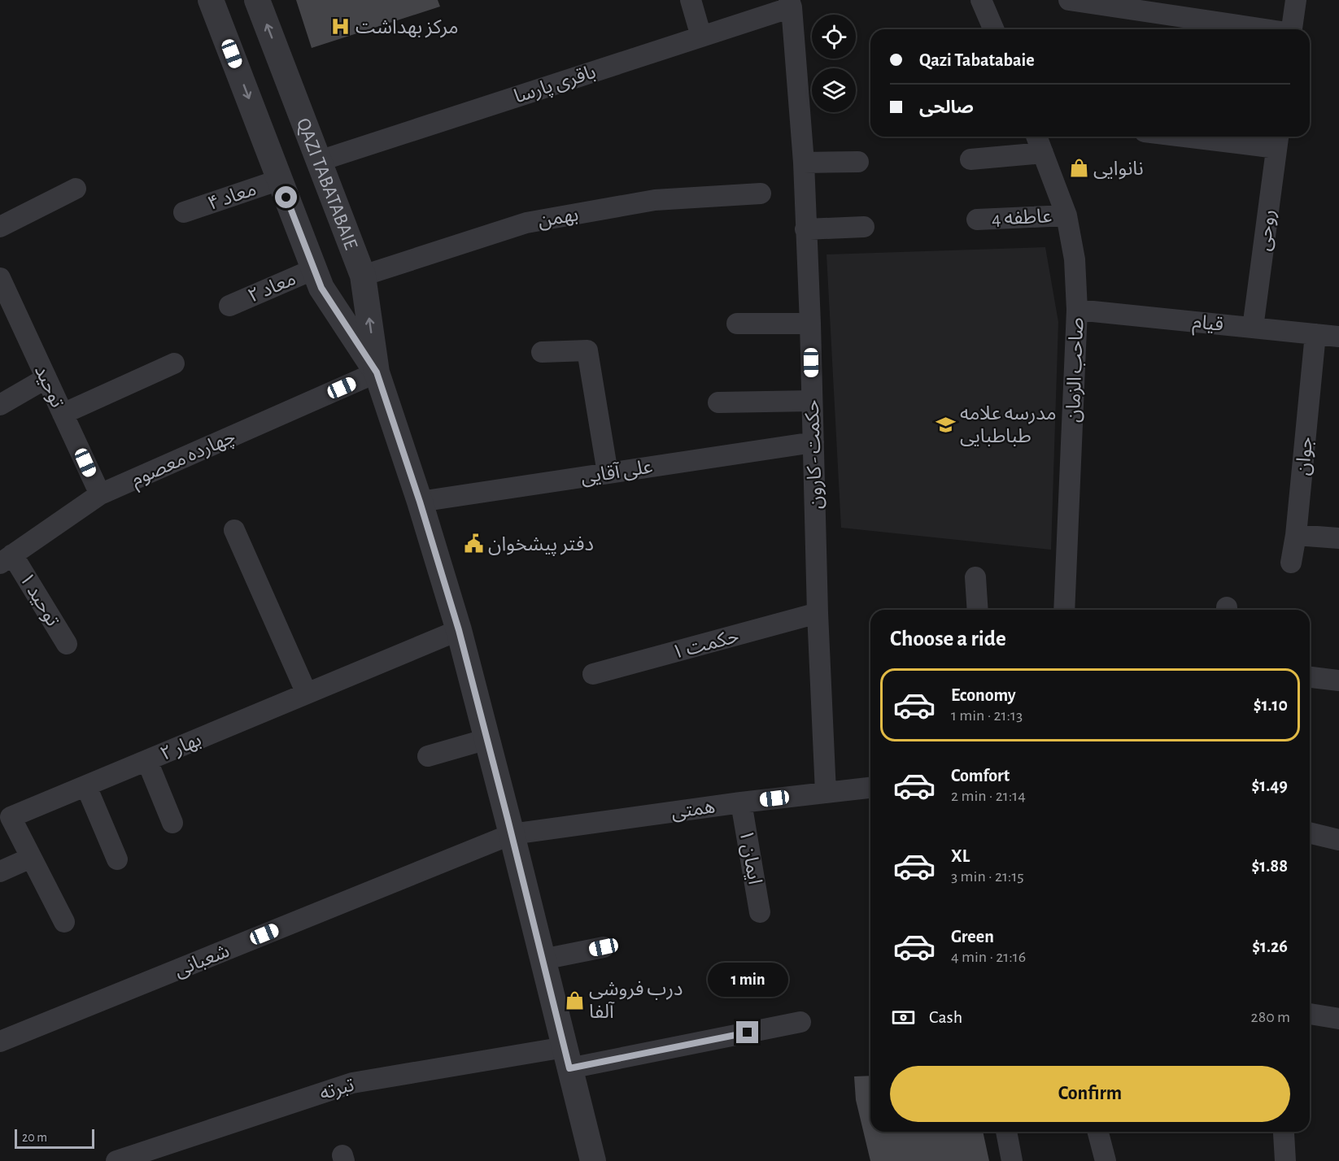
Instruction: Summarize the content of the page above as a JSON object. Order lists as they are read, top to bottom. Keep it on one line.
{"streets":{"street":["باقری پارسا","QAZI TABATABAIE","معاد ۴","بهمن","عاطفه 4","روحی","معاد ۲","قیام","صاحب الزمان","توحید","حکمت - کارون","جوان","چهارده معصوم","علی آقایی","توحید ۱","حکمت ۱","بهار ۲","همتی","ایمان ۱","شعبانی","تبرته"]},"crossings":[["باقری پارسا","QAZI TABATABAIE"],["باقری پارسا","حکمت - کارون"],["QAZI TABATABAIE","معاد ۴"],["QAZI TABATABAIE","بهمن"],["QAZI TABATABAIE","معاد ۲"],["QAZI TABATABAIE","چهارده معصوم"],["QAZI TABATABAIE","علی آقایی"],["QAZI TABATABAIE","بهار ۲"],["QAZI TABATABAIE","همتی"],["QAZI TABATABAIE","شعبانی"],["QAZI TABATABAIE","تبرته"],["عاطفه 4","صاحب الزمان"],["روحی","قیام"],["قیام","صاحب الزمان"],["قیام","جوان"],["توحید","چهارده معصوم"],["حکمت - کارون","علی آقایی"],["حکمت - کارون","حکمت ۱"],["حکمت - کارون","همتی"],["چهارده معصوم","توحید ۱"],["همتی","ایمان ۱"],["همتی","شعبانی"]],"places":{"hospital":["مرکز بهداشت"],"shop":["نانوایی","درب فروشی آلفا"],"school or university":["مدرسه علامه طباطبایی"],"public building":["دفتر پیشخوان"]},"scale_bar":"20 m","page":{"banner":["Qazi Tabatabaie","صالحی"],"heading":"Choose a ride","list":[{"name":"Economy","note":"1 min · 21:13","value":"$1.10"},{"name":"Comfort","note":"2 min · 21:14","value":"$1.49"},{"name":"XL","note":"3 min · 21:15","value":"$1.88"},{"name":"Green","note":"4 min · 21:16","value":"$1.26"}],"bubble":"1 min","pay":["Cash","280 m"],"buttons":"Confirm","scale":"20 m"}}
